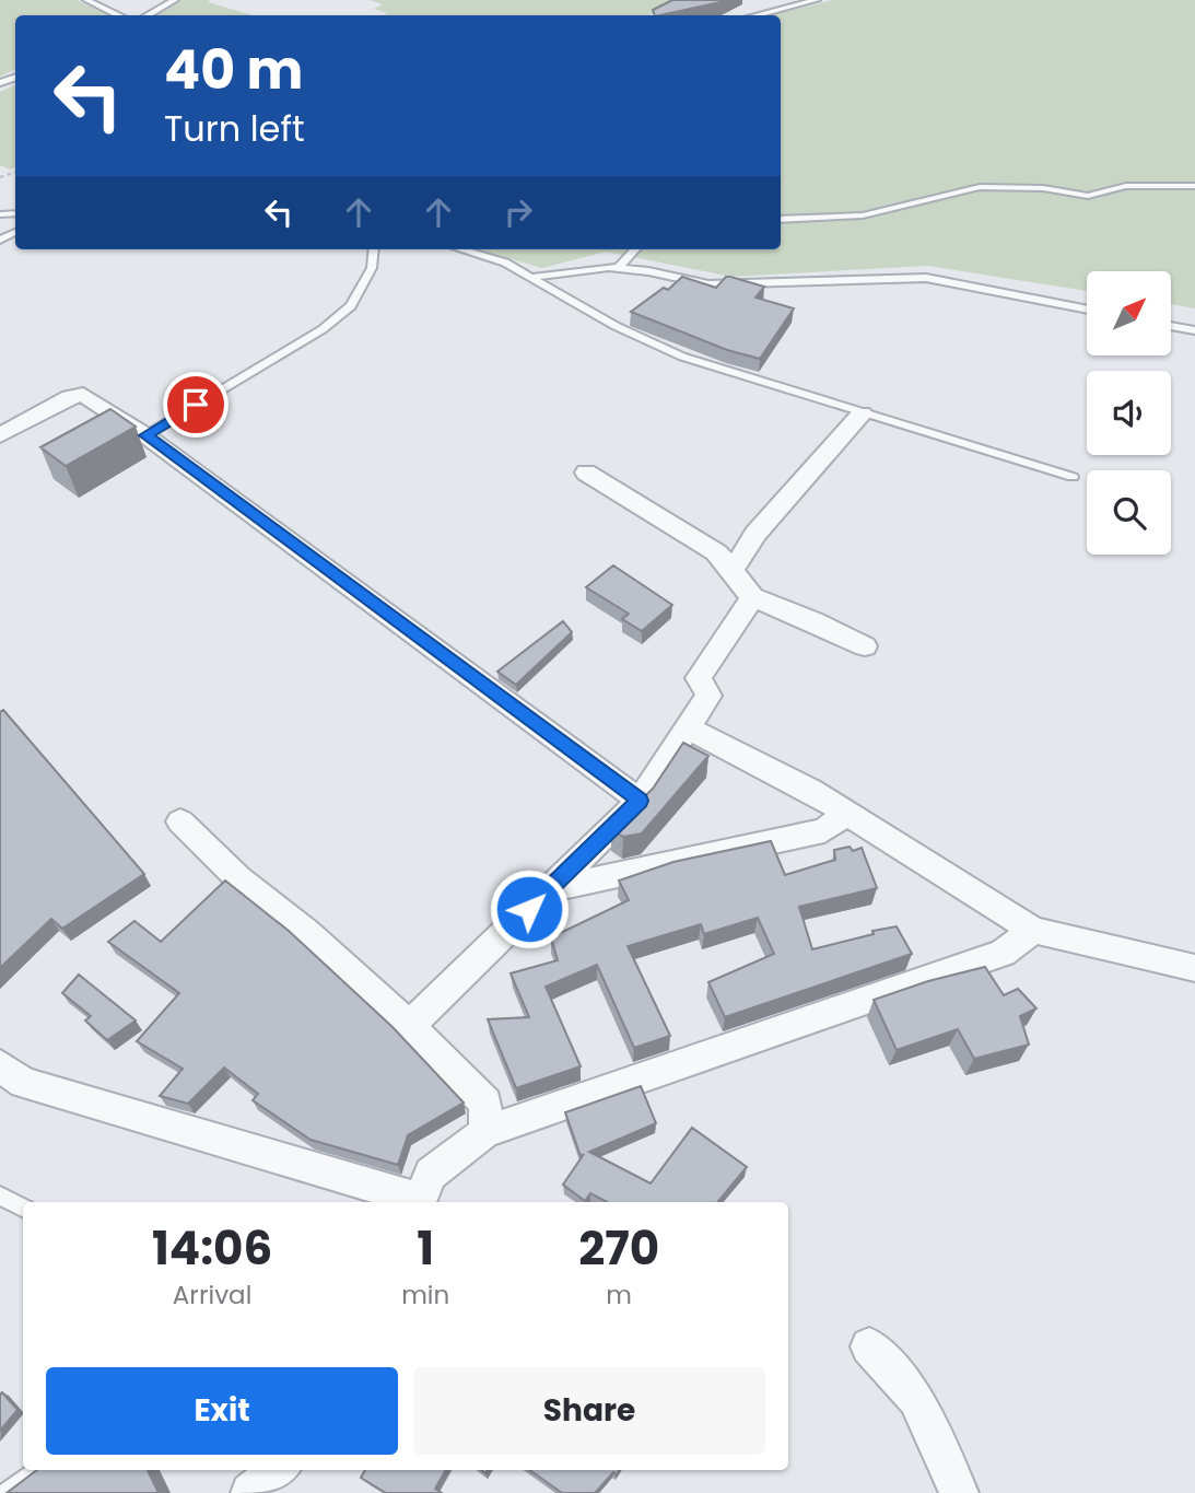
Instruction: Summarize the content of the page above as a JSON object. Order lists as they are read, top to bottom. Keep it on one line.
{"north":"top right","page":{"turn":["40 m","Turn left"],"eta":["14:06","Arrival","1","min","270","m"],"buttons":["Exit","Share"]}}
